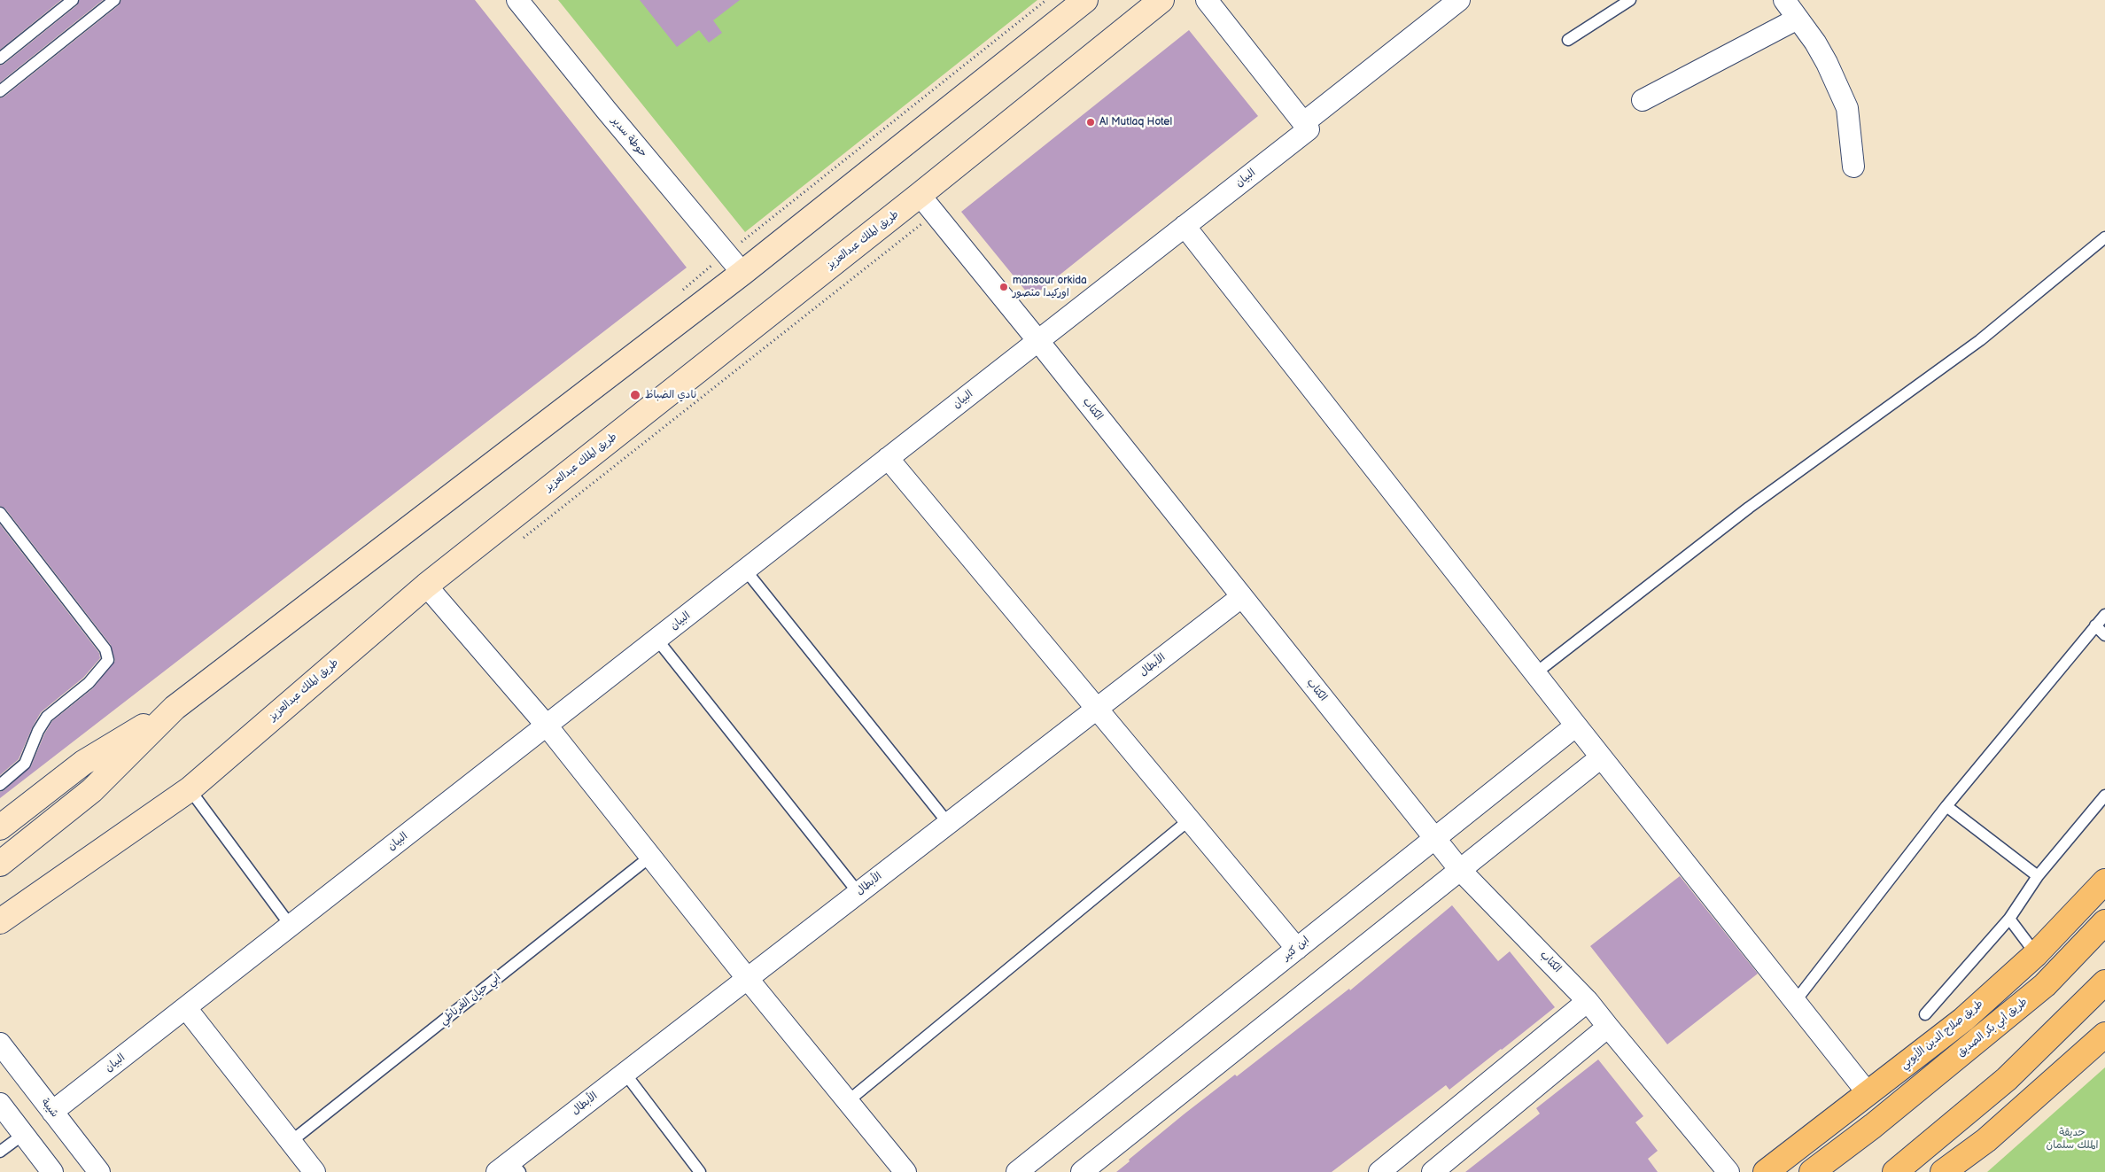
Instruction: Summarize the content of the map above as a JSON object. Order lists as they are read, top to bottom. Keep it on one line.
{"streets":{"main road":["طريق الملك عبدالعزيز","طريق أبي بكر الصديق","طريق صلاح الدين الأيوبي"],"street":["حوطة سدير","البيان","الكتاب","الأبطال","ابن كثير","شيبة"],"lane":["أبي حيان الغرناطي"]},"crossings":[["البيان","الكتاب"],["البيان","شيبة"],["طريق الملك عبدالعزيز","الكتاب"],["الكتاب","الأبطال"],["الكتاب","ابن كثير"]],"parks":["حديقة الملك سلمان"],"places":["Al Mutlaq Hotel","mansour orkida اوركيدا منصور","نادي الضباط"]}
